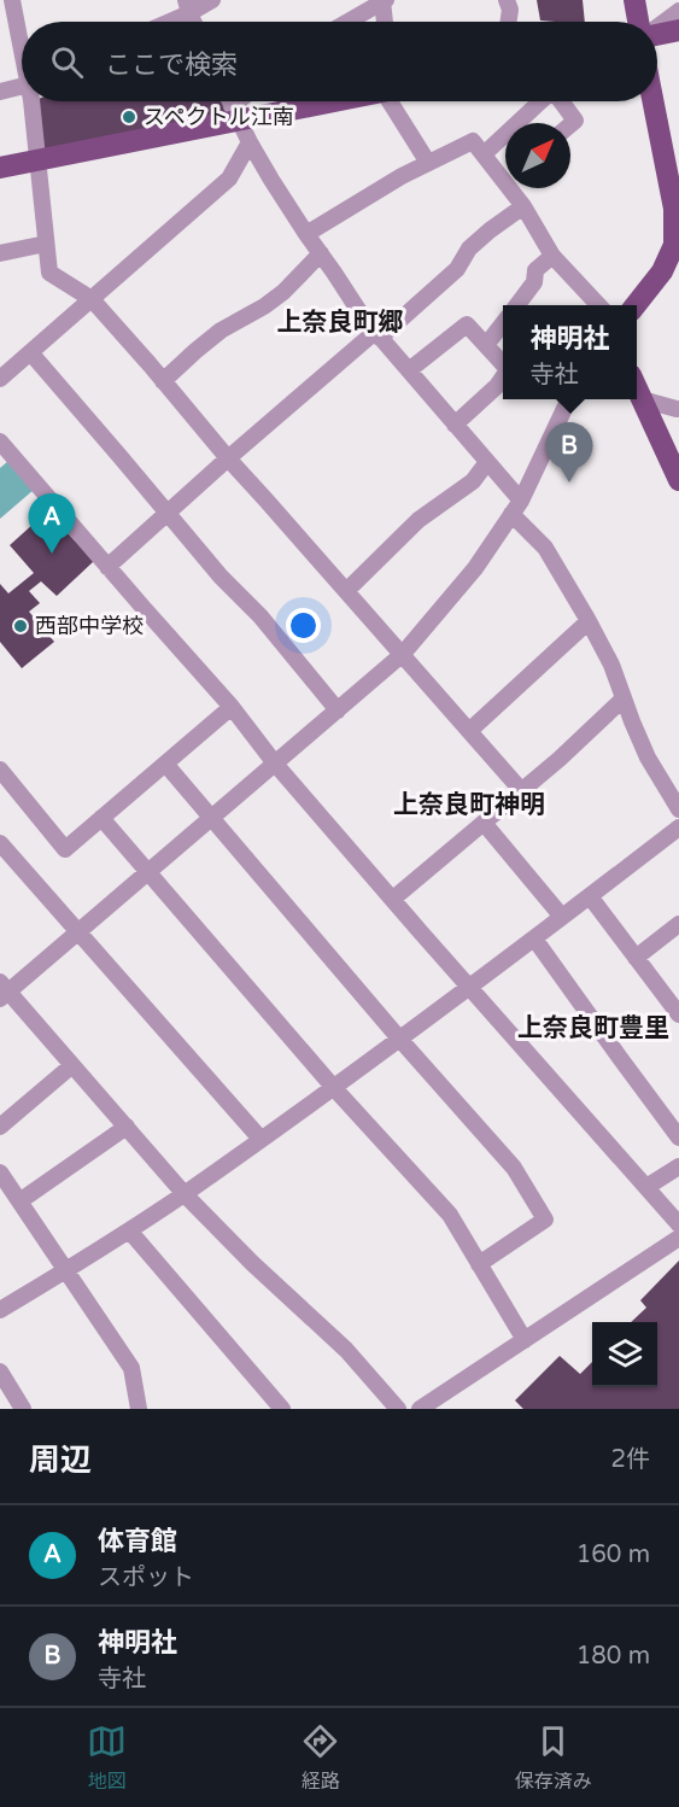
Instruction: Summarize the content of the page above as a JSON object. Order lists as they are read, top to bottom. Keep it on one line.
{"districts":["上奈良町郷","上奈良町神明","上奈良町豊里"],"places":["スペクトル江南","西部中学校"],"north":"top right","page":{"search":"ここで検索","popup":["神明社","寺社"],"pins":["B","A"],"heading":["周辺","2件"],"list":[{"mark":"A","name":"体育館","note":"スポット","value":"160 m"},{"mark":"B","name":"神明社","note":"寺社","value":"180 m"}],"nav":["地図","経路","保存済み"]}}
